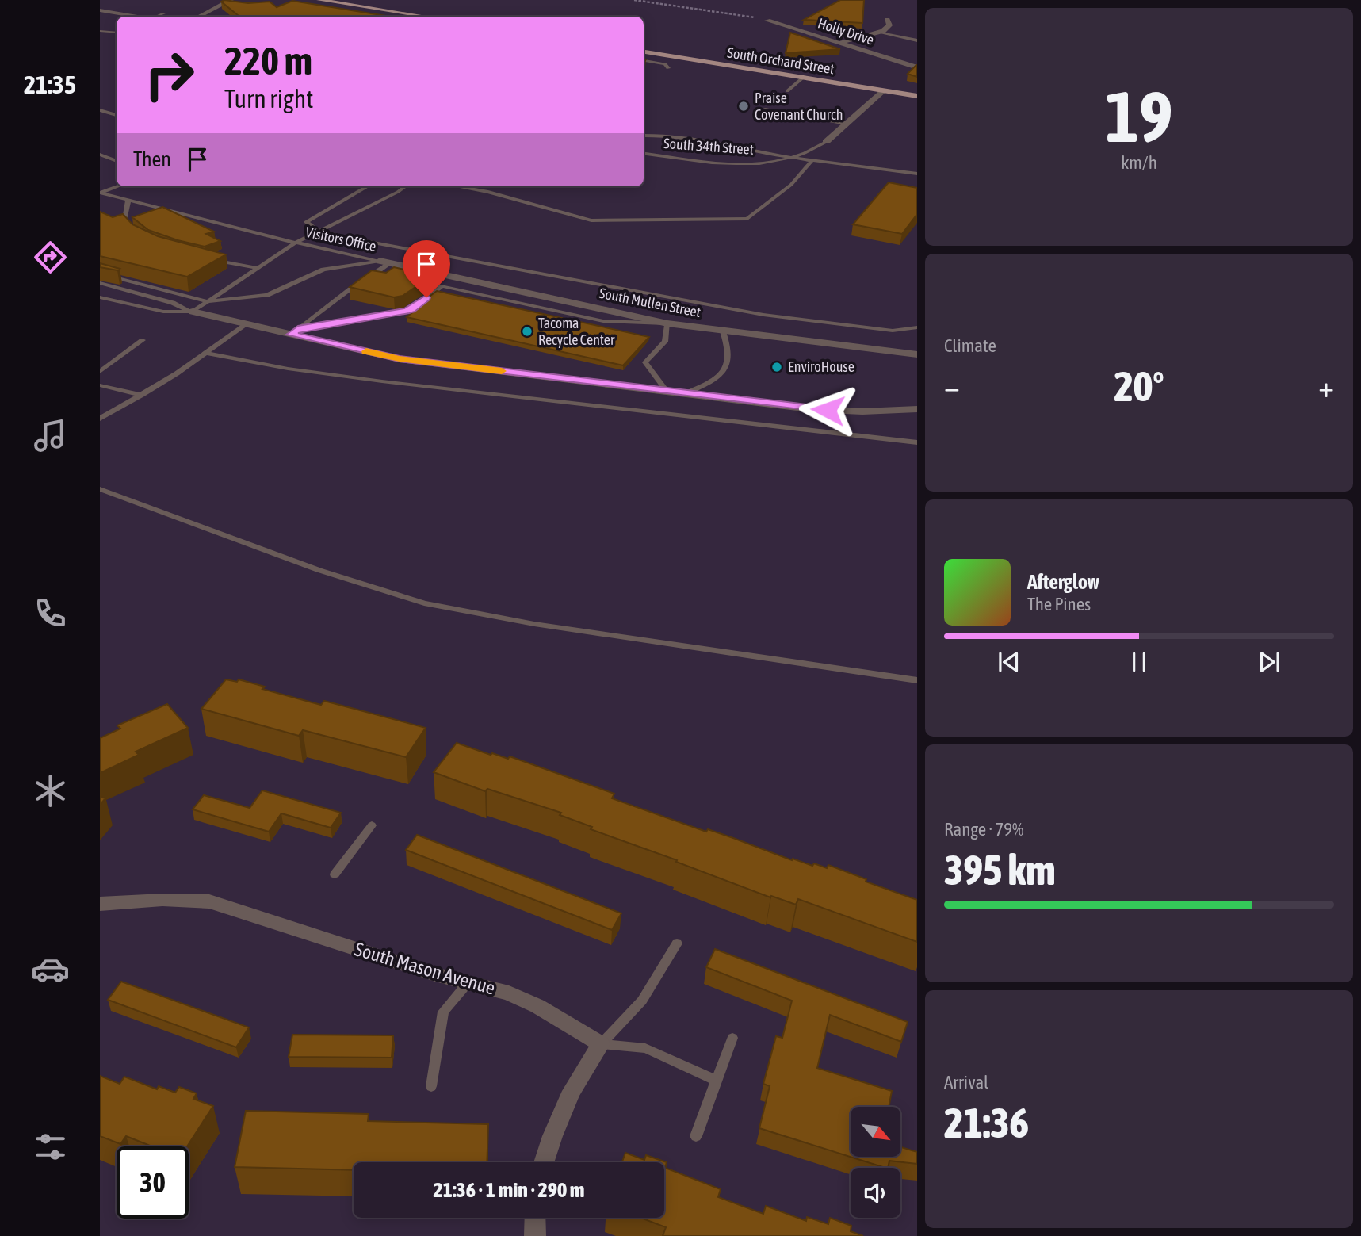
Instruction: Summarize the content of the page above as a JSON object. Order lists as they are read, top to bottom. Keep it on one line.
{"streets":{"main road":["South Orchard Street"],"street":["Holly Drive","South 34th Street","South Mullen Street","South Mason Avenue"],"lane":["Visitors Office"]},"crossings":[["South Orchard Street","South 34th Street"],["Visitors Office","South Mullen Street"]],"places":["Praise Covenant Church","Tacoma Recycle Center","EnviroHouse"],"north":"bottom right","page":{"tabs":"21:35","tile":[["19","km/h"],"Climate",["Range · 79%","395 km"],["Arrival","21:36"]],"turn":["220 m","Turn right"],"then":"Then","heat":["−","20°","+"],"song":["Afterglow","The Pines"],"limit":"30","trip":"21:36 · 1 min · 290 m"}}
